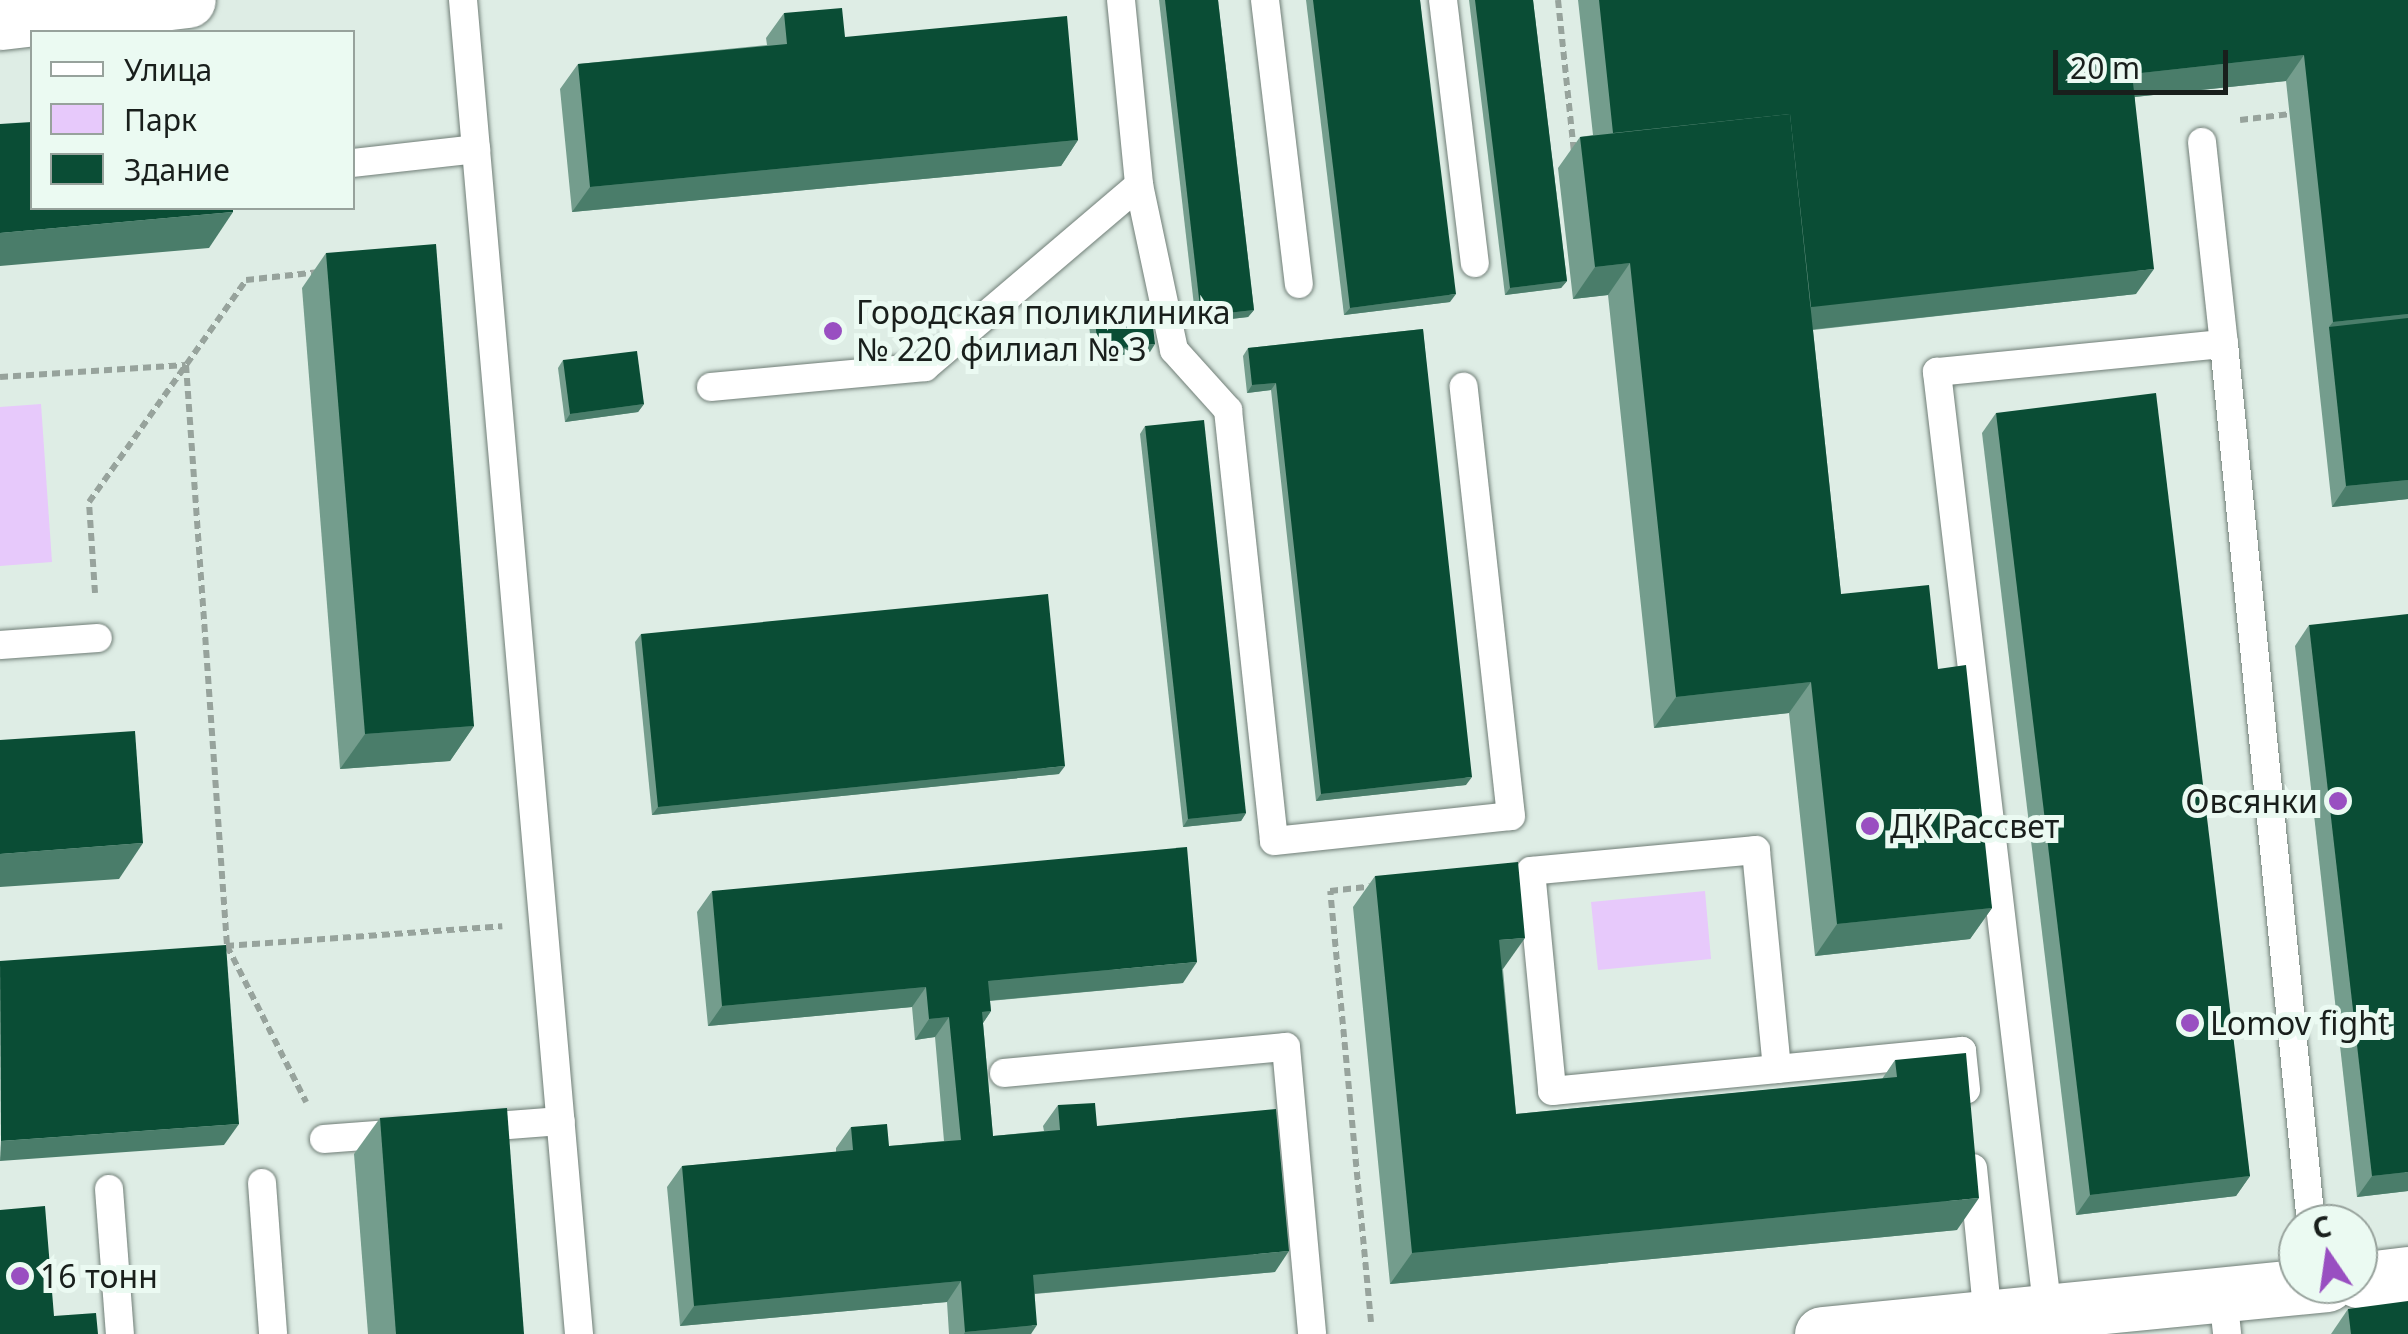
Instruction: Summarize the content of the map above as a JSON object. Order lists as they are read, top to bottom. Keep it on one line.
{"places":["Городская поликлиника № 220 филиал № 3","Овсянки","ДК Рассвет","Lomov fight","16 тонн"],"legend":["Улица","Парк","Здание"],"scale_bar":"20 m","north":"top"}
